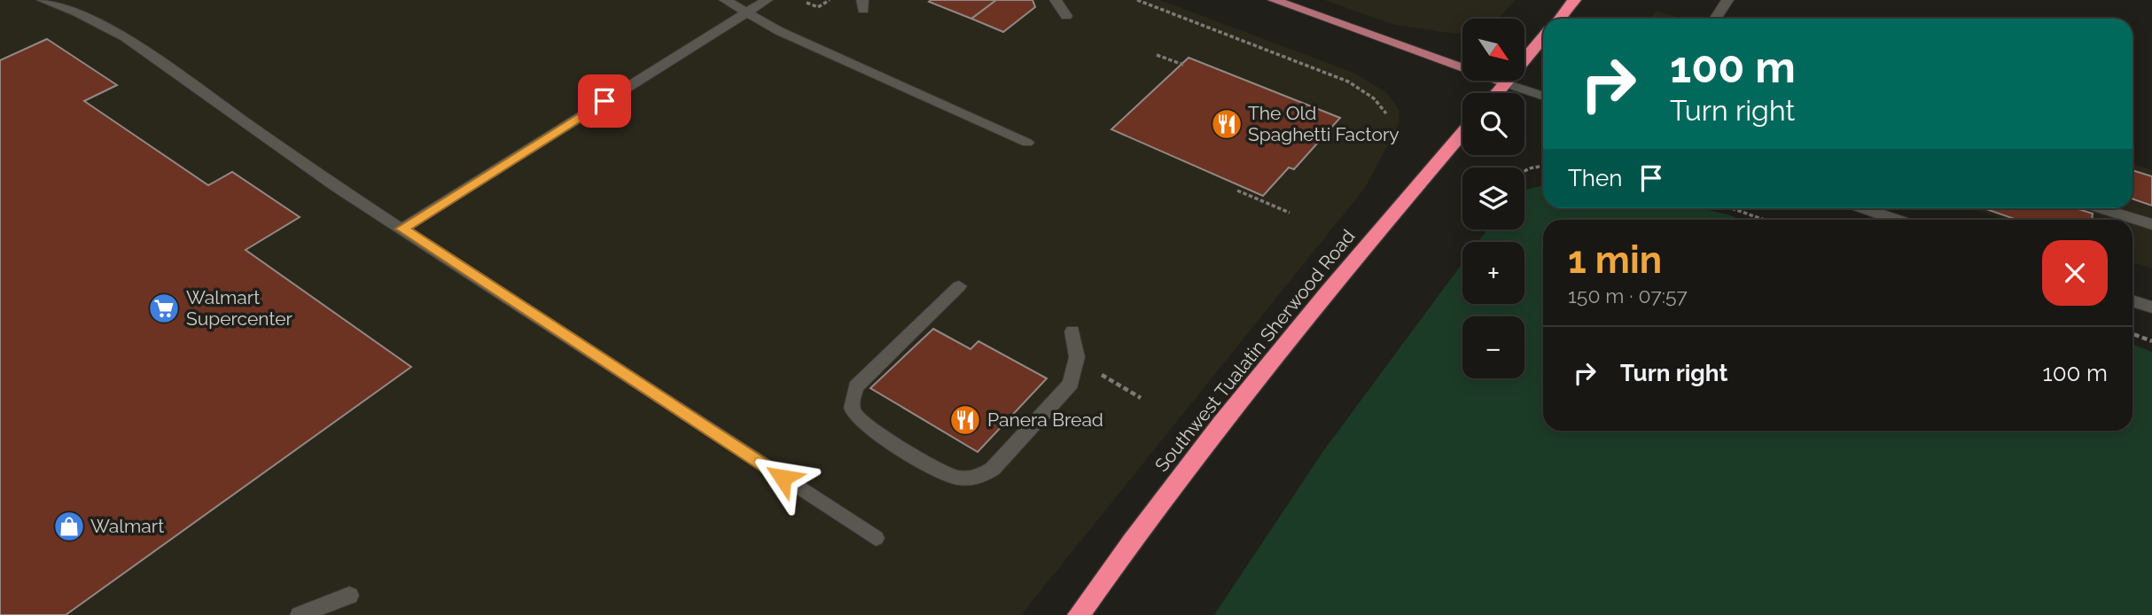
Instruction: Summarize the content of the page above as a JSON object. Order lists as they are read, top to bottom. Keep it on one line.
{"streets":{"highway":["Southwest Tualatin Sherwood Road"]},"places":{"restaurant":["The Old Spaghetti Factory","Panera Bread"],"supermarket":["Walmart Supercenter"],"shop":["Walmart"]},"north":"bottom right","page":{"map_buttons":["+","−"],"turn":["100 m","Turn right"],"then":"Then","heading":["1 min","150 m · 07:57"],"list":[{"name":"Turn right","value":"100 m"}]}}
